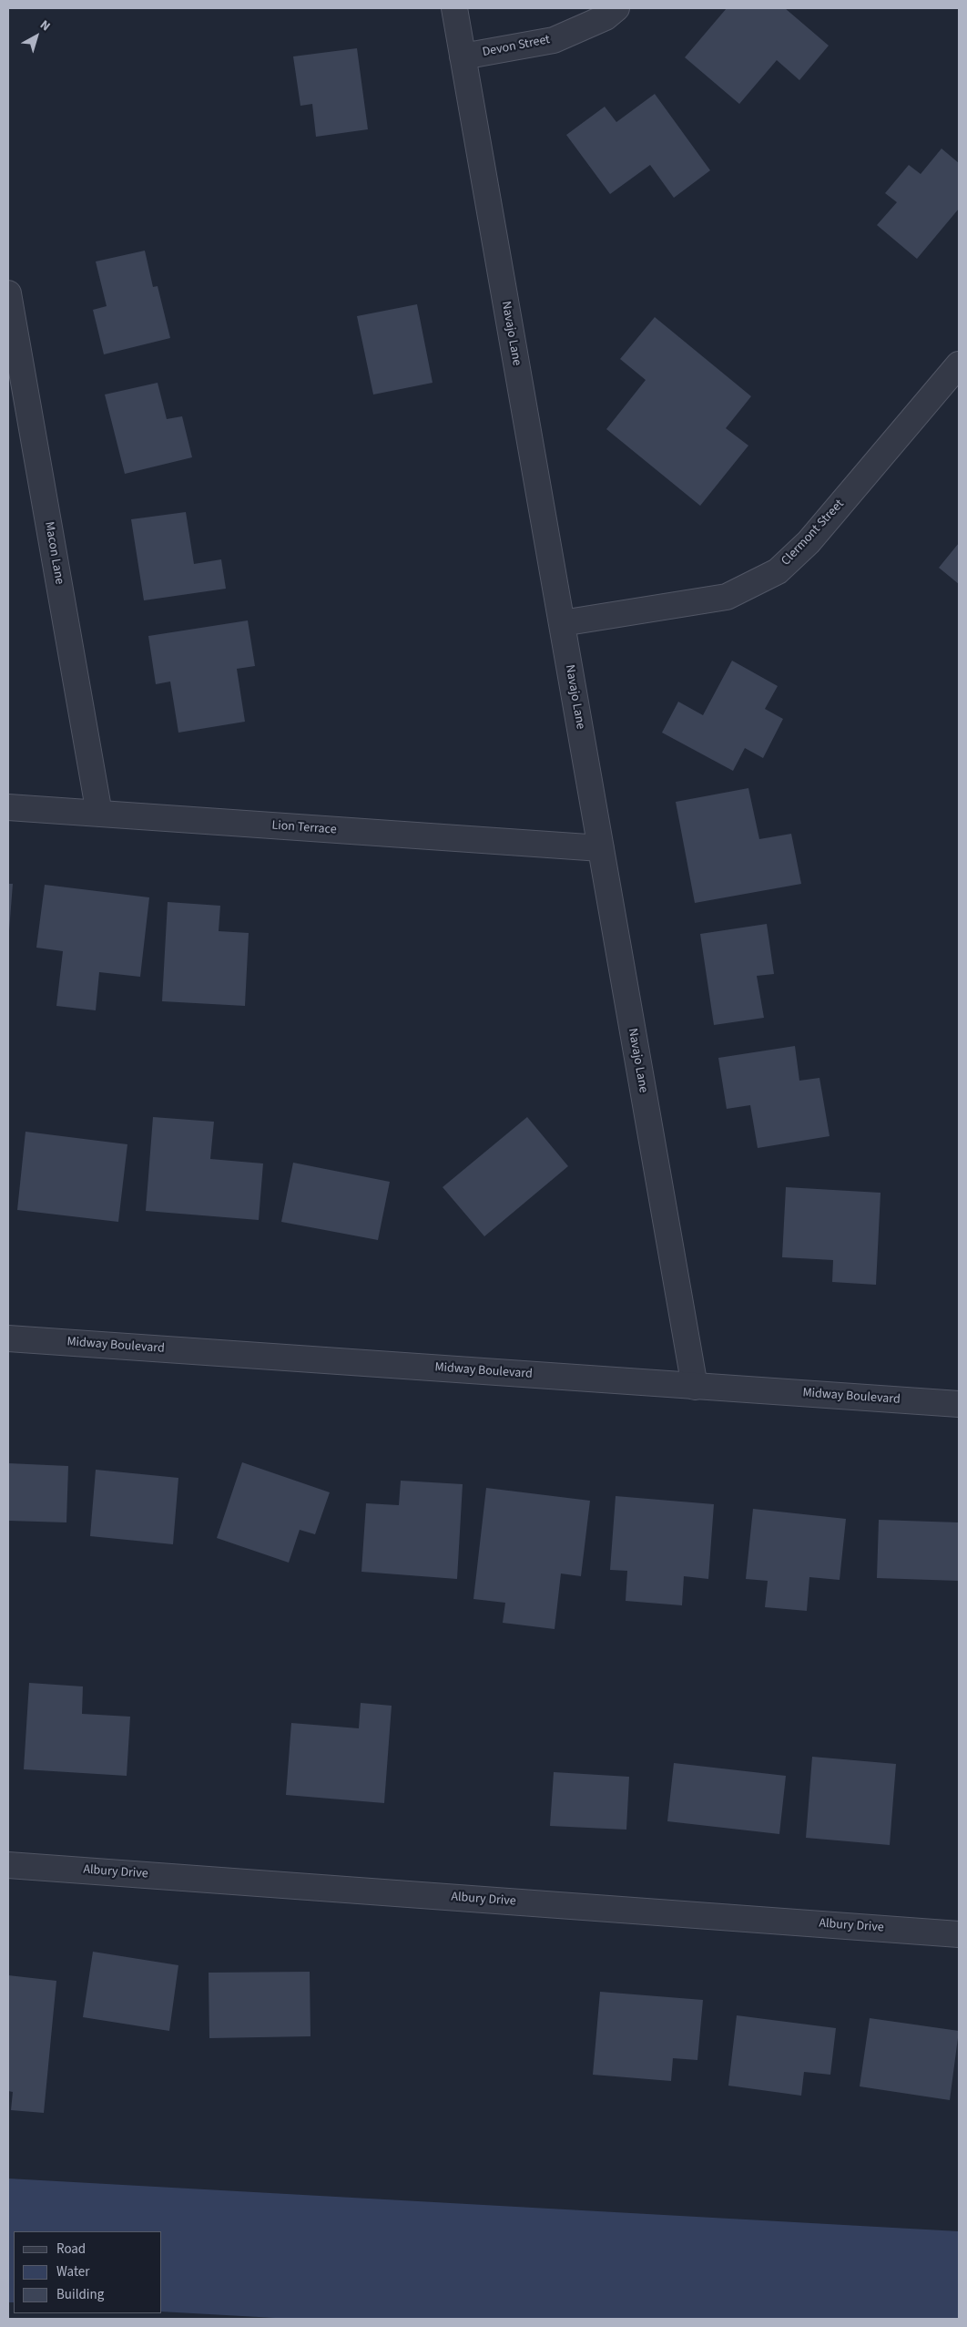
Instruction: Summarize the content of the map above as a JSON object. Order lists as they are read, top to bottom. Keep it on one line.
{"streets":{"street":["Devon Street","Navajo Lane","Clermont Street","Macon Lane","Lion Terrace","Midway Boulevard","Albury Drive"]},"crossings":[["Devon Street","Navajo Lane"],["Navajo Lane","Clermont Street"],["Navajo Lane","Lion Terrace"],["Navajo Lane","Midway Boulevard"],["Macon Lane","Lion Terrace"]],"legend":["Road","Water","Building"],"north":"top right"}
